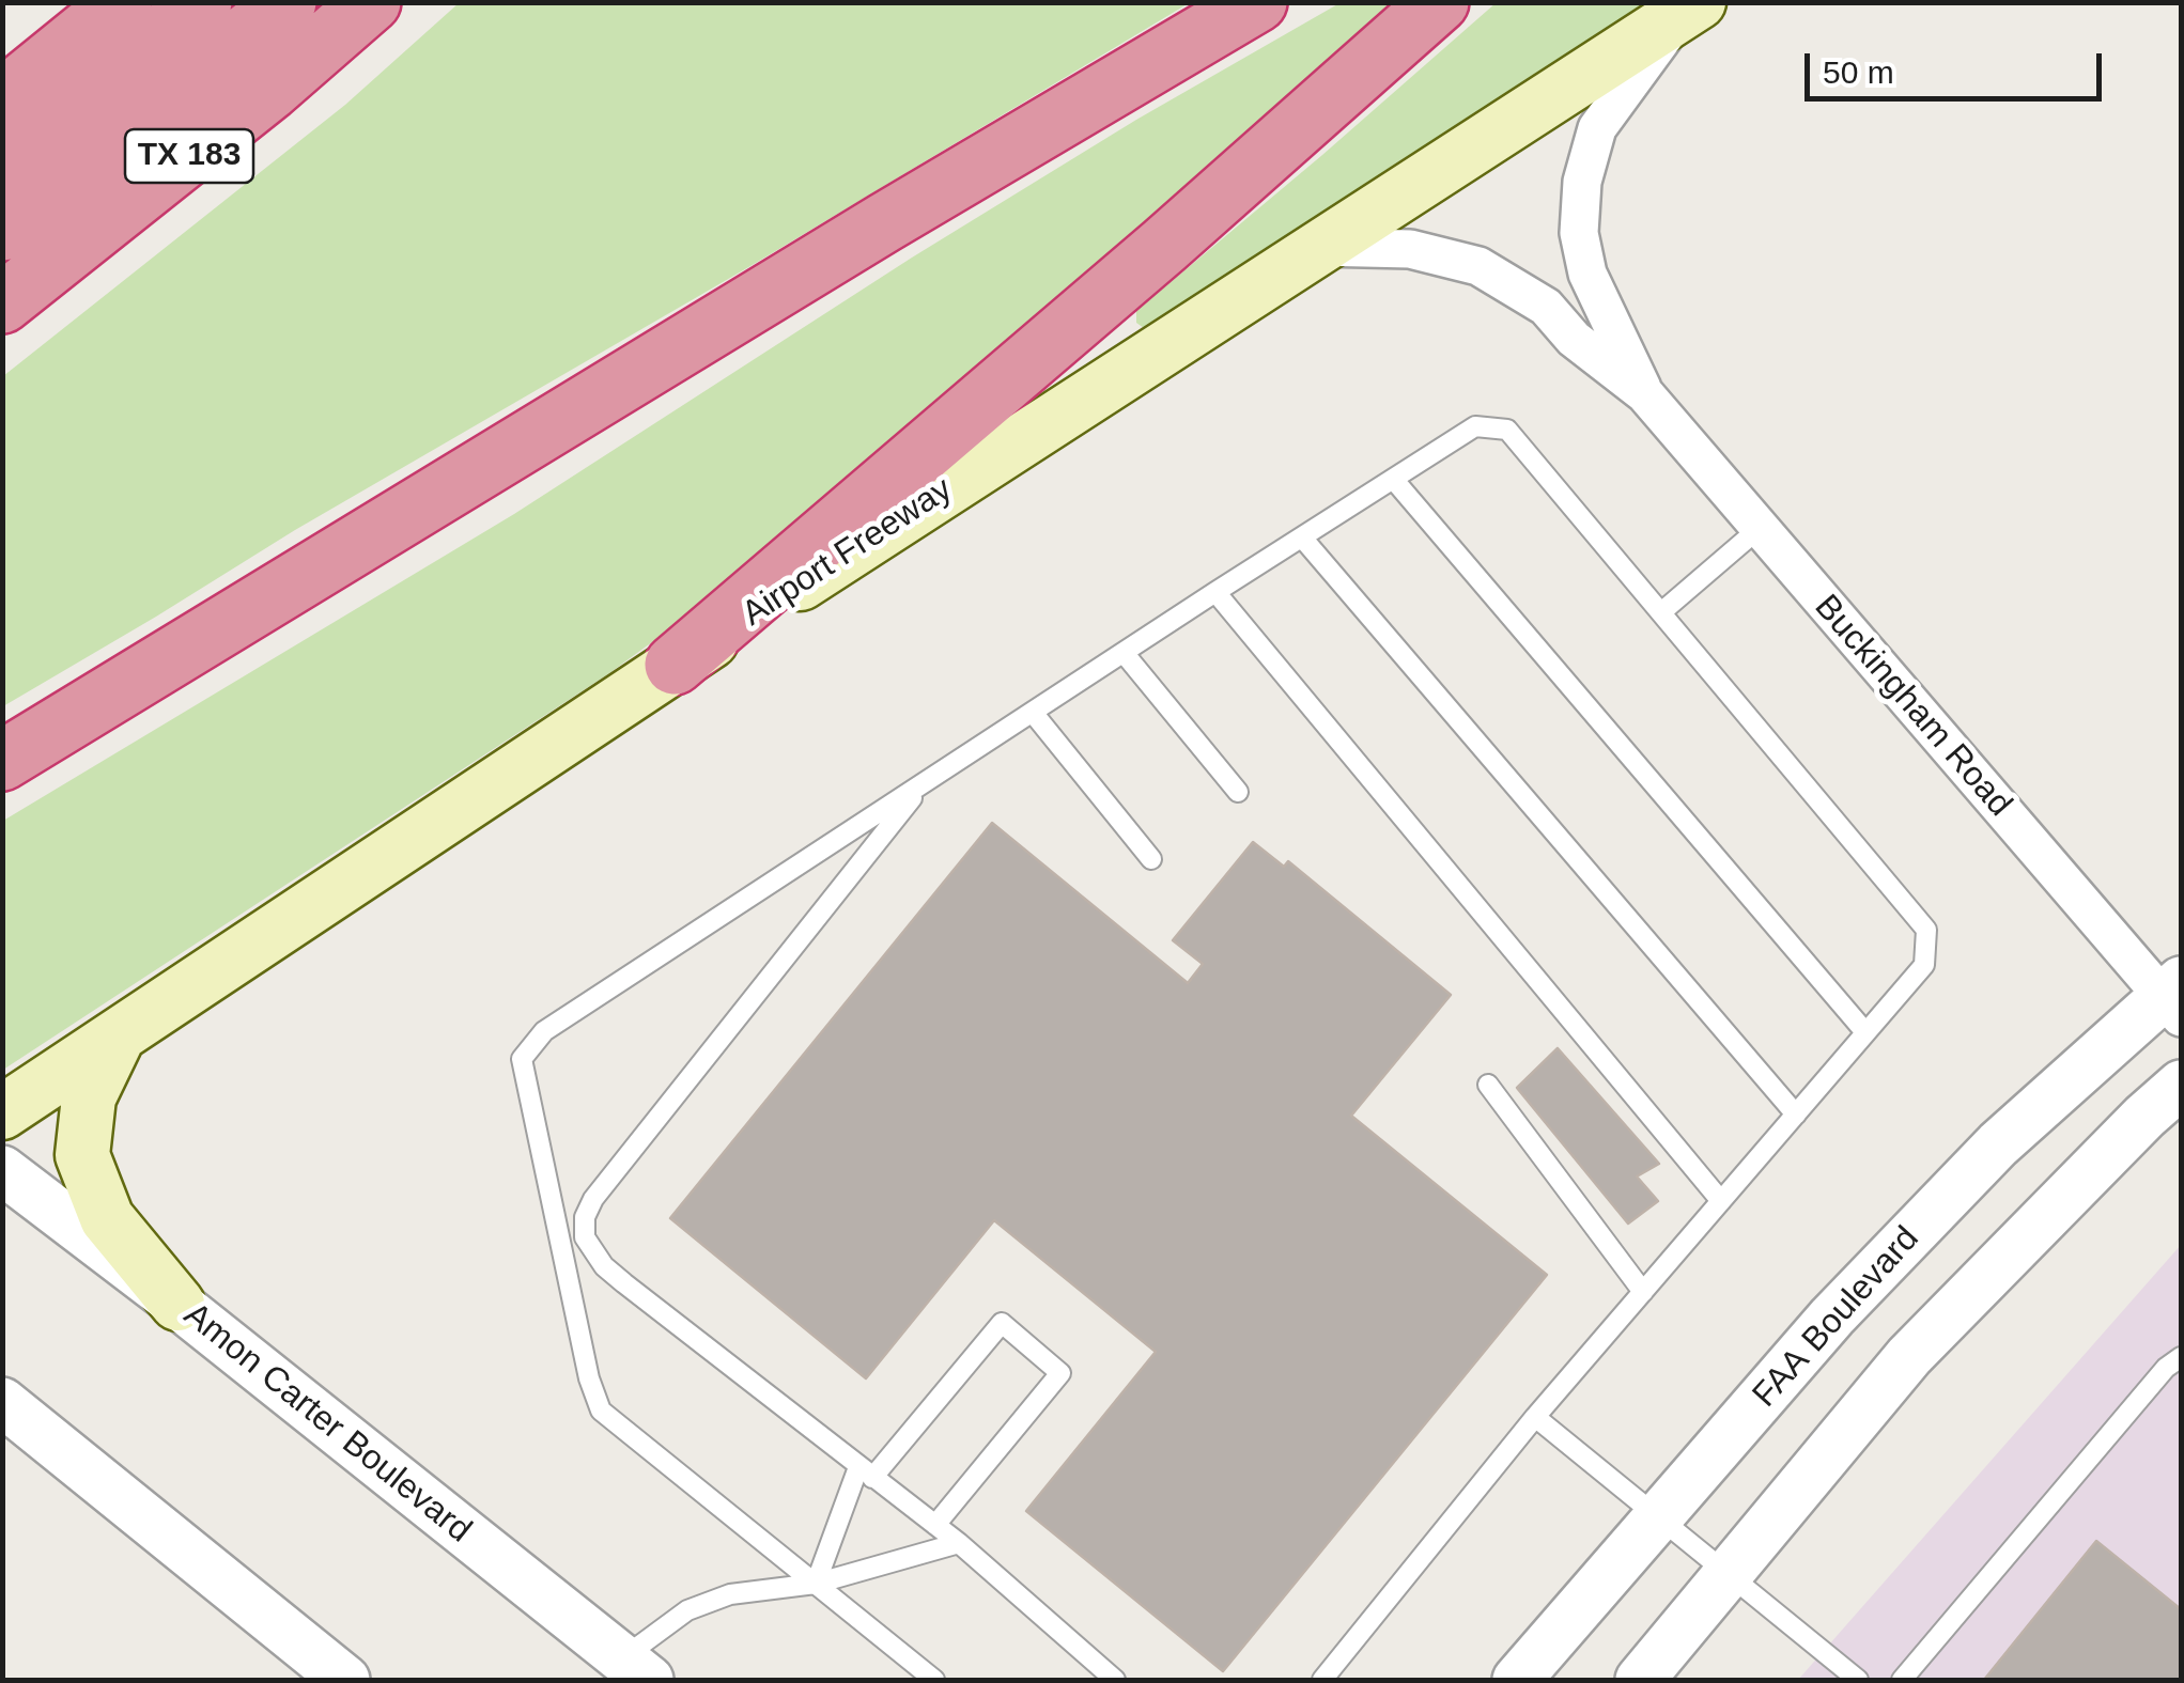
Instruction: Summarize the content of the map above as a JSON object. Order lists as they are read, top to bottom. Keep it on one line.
{"streets":{"highway":["TX 183"],"main road":["Airport Freeway"],"street":["Buckingham Road","FAA Boulevard","Amon Carter Boulevard"]},"crossings":[["Airport Freeway","Buckingham Road"],["Buckingham Road","FAA Boulevard"]],"scale_bar":"50 m"}
